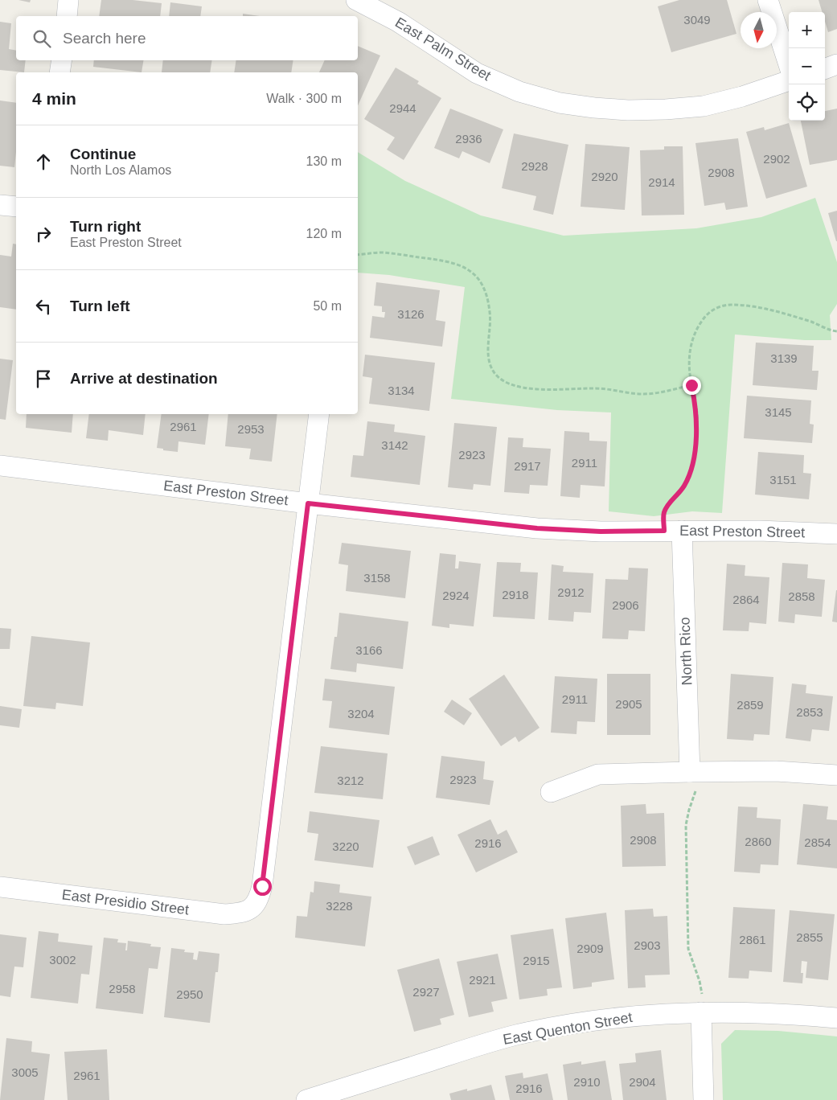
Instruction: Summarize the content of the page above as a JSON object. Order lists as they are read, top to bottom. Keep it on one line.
{"streets":{"street":["East Palm Street","East Preston Street","North Rico","East Presidio Street","East Quenton Street"]},"crossings":[["East Preston Street","North Rico"],["East Preston Street","East Presidio Street"]],"house_numbers":["3049","2944","2936","2902","2928","2908","2920","2914","3126","3139","3134","3145","2961","2953","3142","2923","2911","2917","3151","3158","2912","2918","2924","2858","2864","2906","3166","2911","2905","2859","2853","3204","2923","3212","2908","2860","2854","2916","3220","3228","2855","2861","2903","2909","3002","2915","2921","2958","2927","2950","3005","2961","2910","2904","2916"],"north":"bottom","page":{"map_buttons":["+","−"],"search":"Search here","heading":["4 min","Walk · 300 m"],"list":[["Continue","North Los Alamos","130 m"],["Turn right","East Preston Street","120 m"],["Turn left","50 m"],"Arrive at destination"]}}
